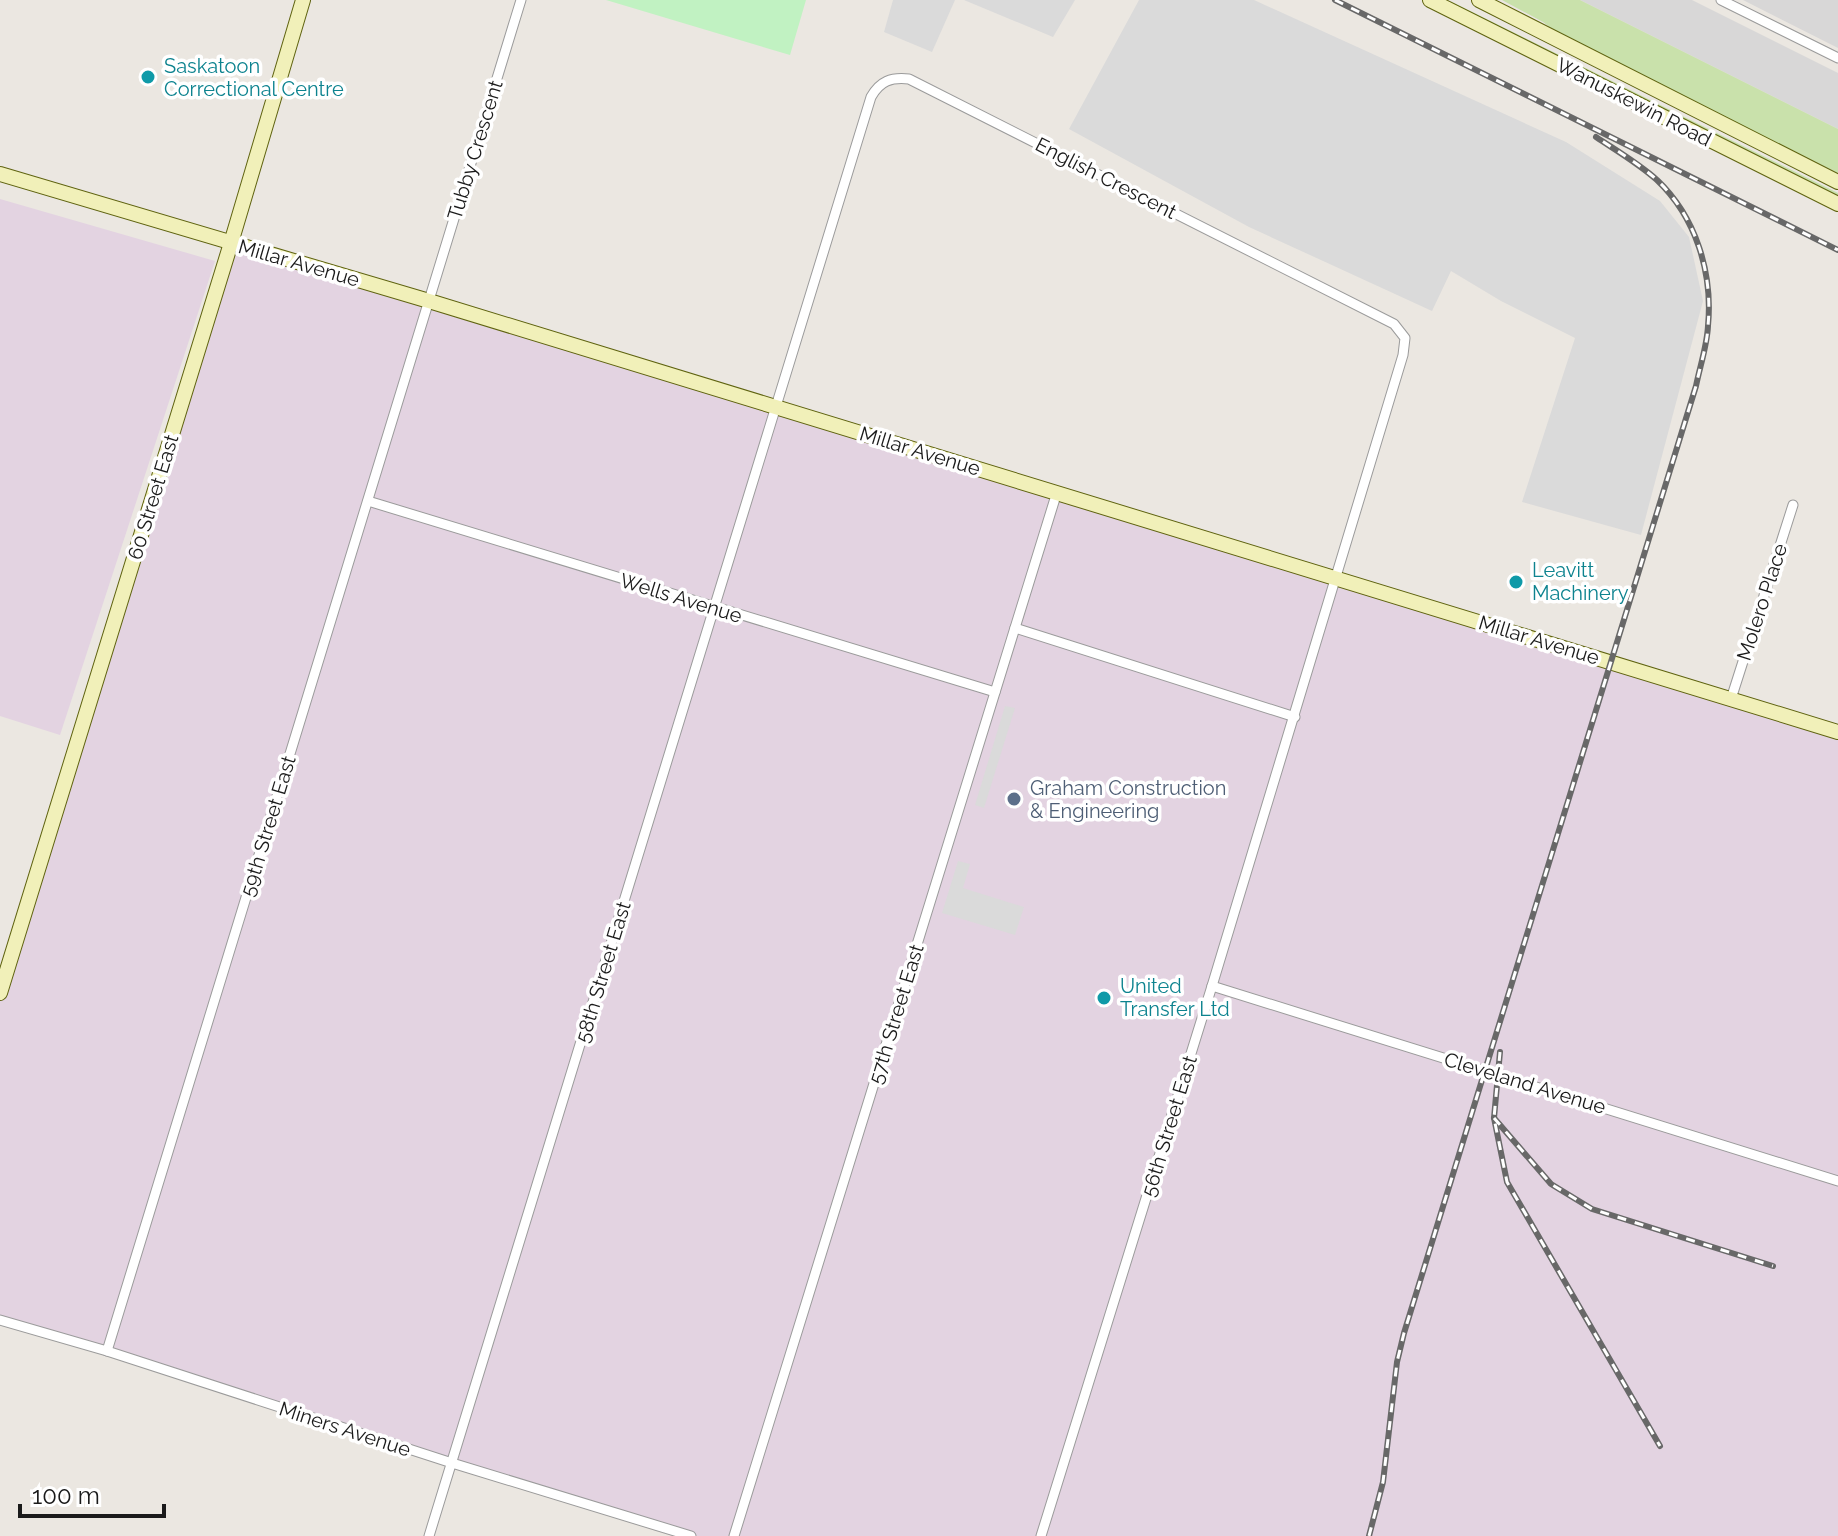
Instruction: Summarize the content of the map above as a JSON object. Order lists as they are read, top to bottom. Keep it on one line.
{"streets":{"street":["Wanuskewin Road","Tubby Crescent","English Crescent","Millar Avenue","60 Street East","Wells Avenue","Molero Place","59th Street East","58th Street East","57th Street East","Cleveland Avenue","56th Street East","Miners Avenue"]},"crossings":[["Tubby Crescent","Millar Avenue"],["Tubby Crescent","59th Street East"],["English Crescent","Millar Avenue"],["English Crescent","58th Street East"],["English Crescent","56th Street East"],["Millar Avenue","60 Street East"],["Millar Avenue","Molero Place"],["Millar Avenue","59th Street East"],["Millar Avenue","58th Street East"],["Millar Avenue","57th Street East"],["Millar Avenue","56th Street East"],["Wells Avenue","59th Street East"],["Wells Avenue","58th Street East"],["Wells Avenue","57th Street East"],["59th Street East","Miners Avenue"],["58th Street East","Miners Avenue"],["Cleveland Avenue","56th Street East"]],"places":["Saskatoon Correctional Centre","Leavitt Machinery","Graham Construction & Engineering","United Transfer Ltd"],"scale_bar":"100 m"}
